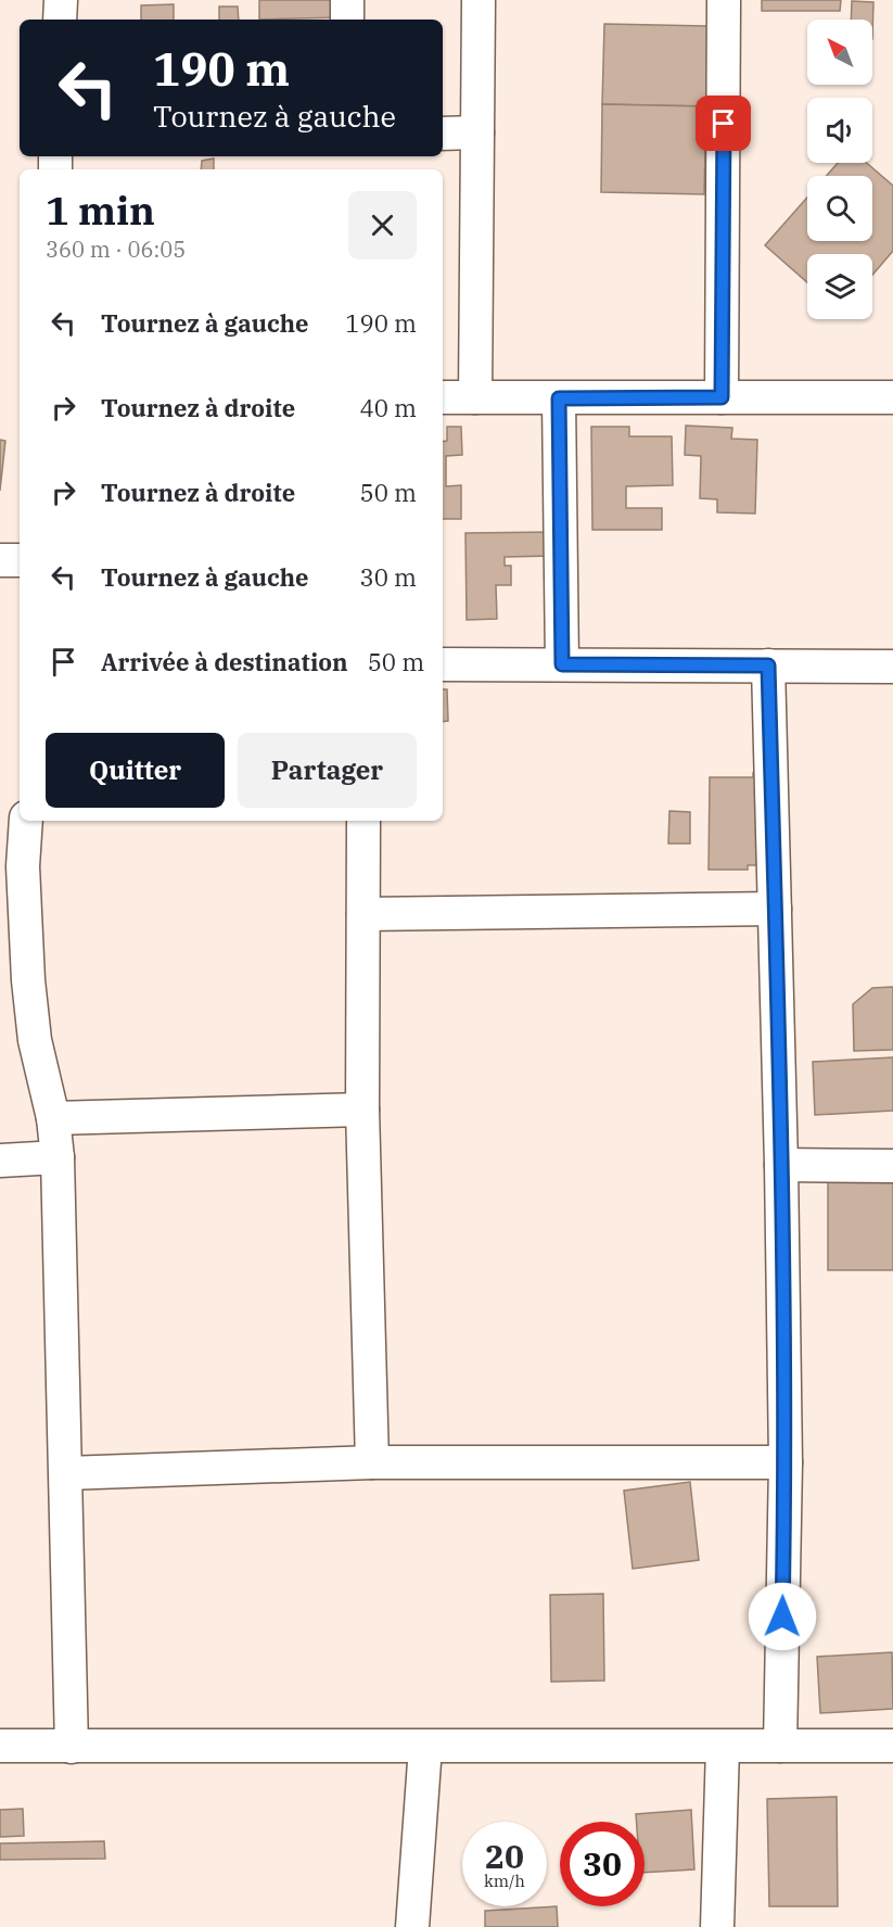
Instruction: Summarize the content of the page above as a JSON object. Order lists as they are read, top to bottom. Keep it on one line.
{"north":"top left","page":{"turn":["190 m","Tournez à gauche"],"heading":["1 min","360 m · 06:05"],"list":[{"name":"Tournez à gauche","value":"190 m"},{"name":"Tournez à droite","value":"40 m"},{"name":"Tournez à droite","value":"50 m"},{"name":"Tournez à gauche","value":"30 m"},{"name":"Arrivée à destination","value":"50 m"}],"buttons":["Quitter","Partager"],"speed":"20 km/h","limit":"30"}}
